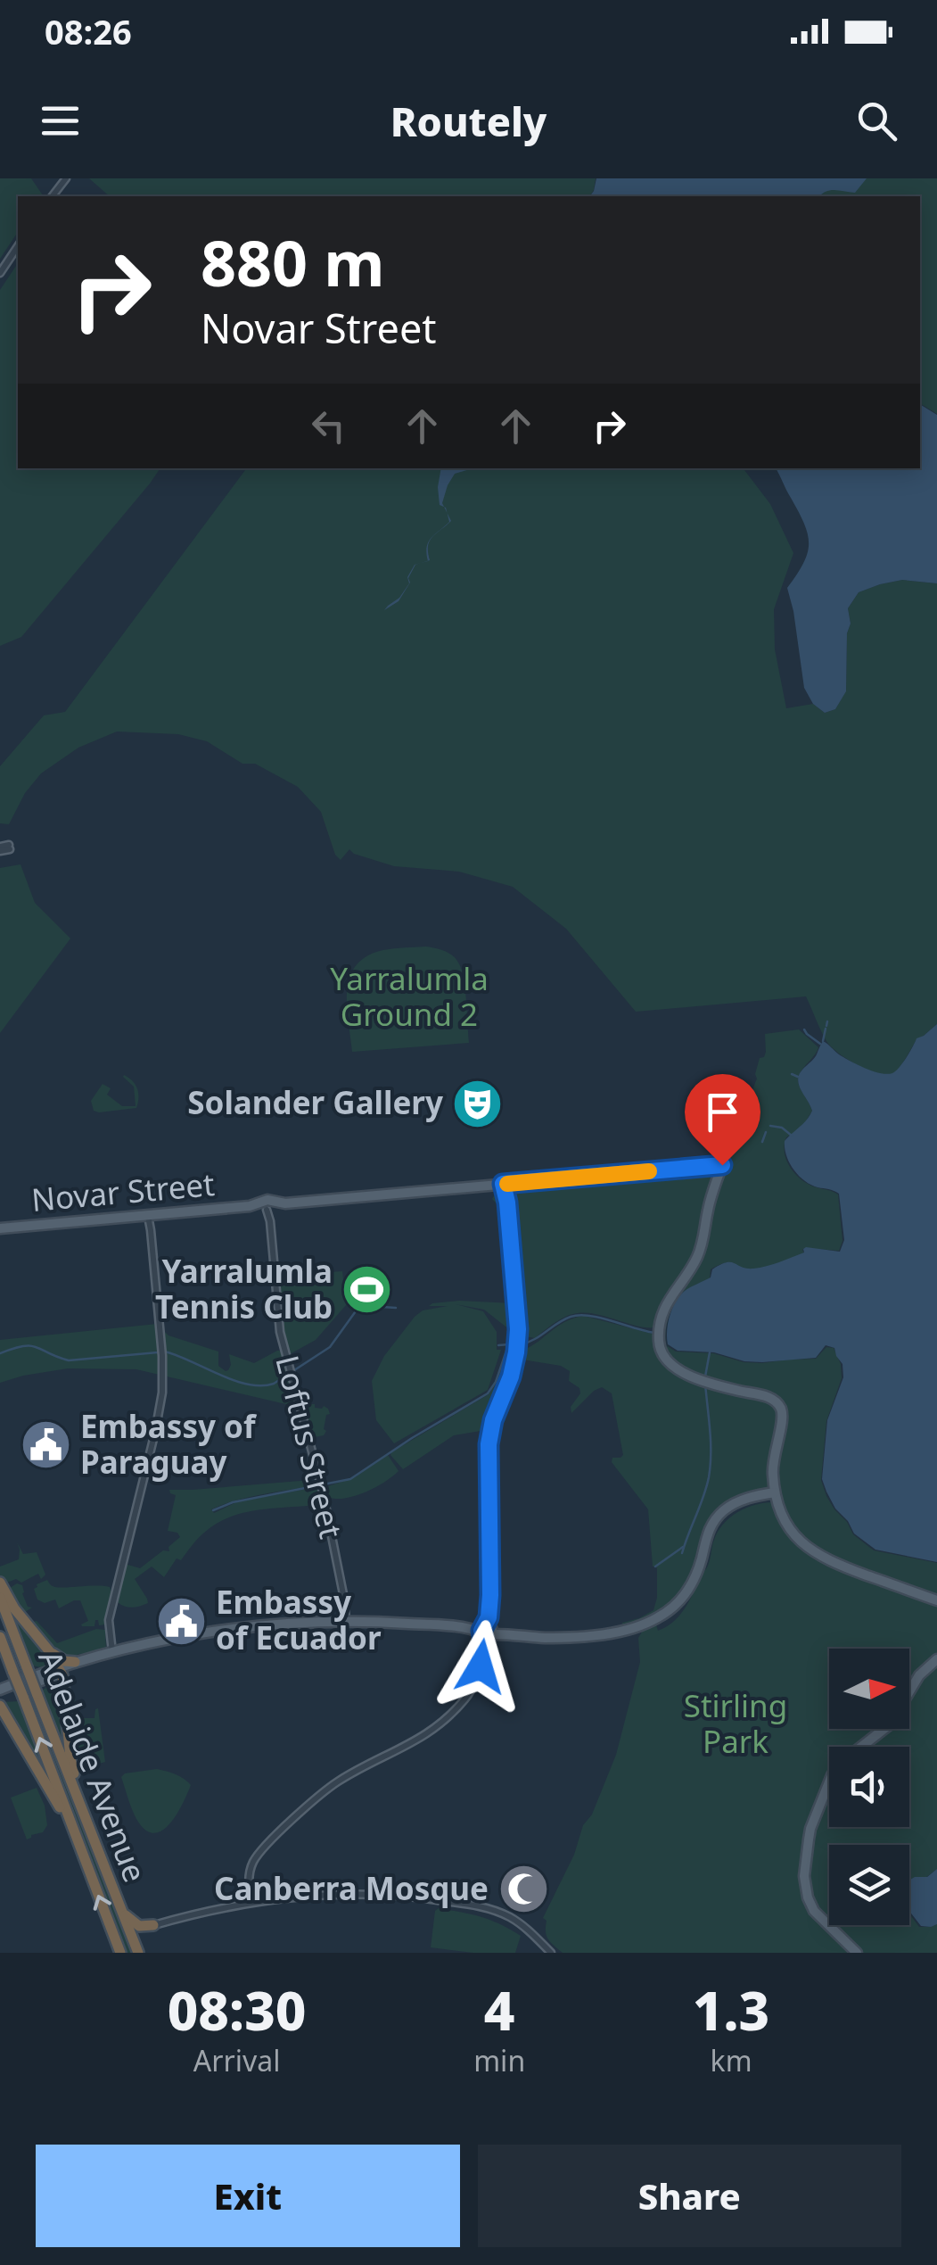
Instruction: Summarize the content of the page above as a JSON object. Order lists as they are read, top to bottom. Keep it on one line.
{"streets":{"highway":["Adelaide Avenue"],"main road":["Novar Street"],"street":["Loftus Street"]},"crossings":[["Novar Street","Loftus Street"]],"parks":["Yarralumla Ground 2","Stirling Park"],"places":{"theatre":["Solander Gallery"],"sports":["Yarralumla Tennis Club"],"public building":["Embassy of Paraguay","Embassy of Ecuador"],"mosque":["Canberra Mosque"]},"north":"right","page":{"status":"08:26","header":"Routely","turn":["880 m","Novar Street"],"eta":["08:30","Arrival","4","min","1.3","km"],"buttons":["Exit","Share"]}}
